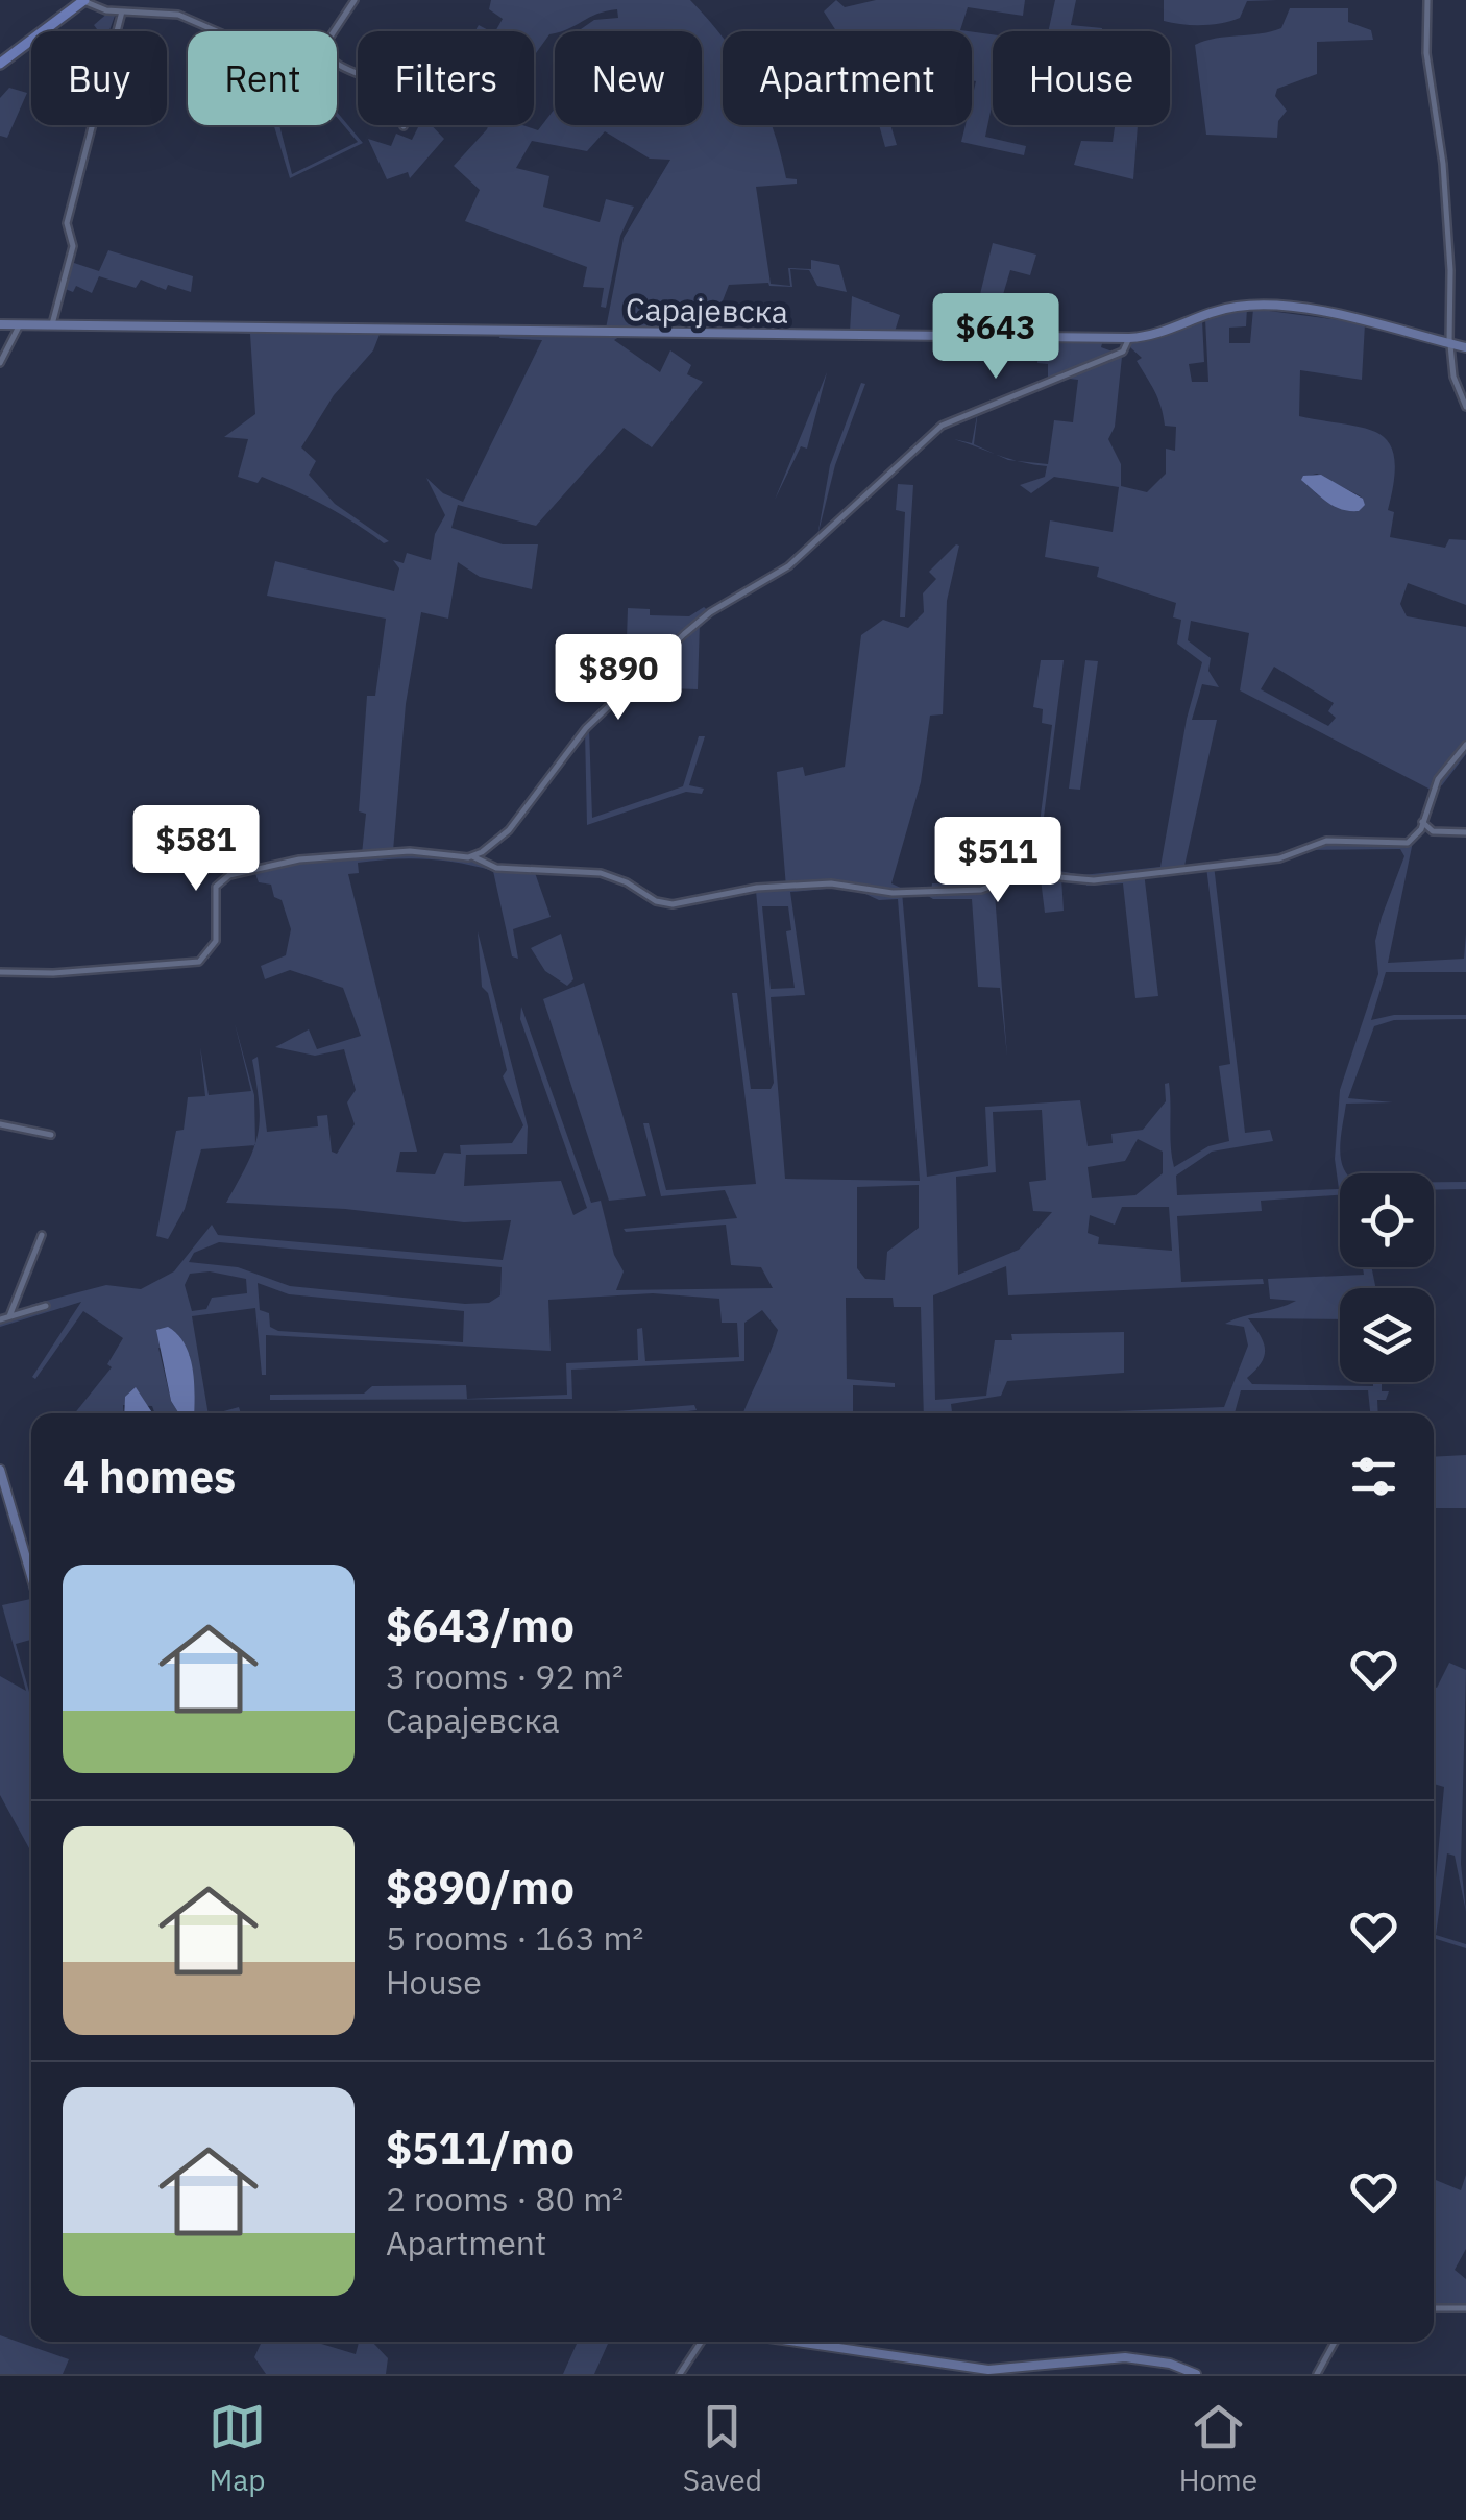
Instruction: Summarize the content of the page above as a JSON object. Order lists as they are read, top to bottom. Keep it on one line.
{"streets":{"main road":["Сарајевска"]},"page":{"chip":["Buy","Rent","Filters","New","Apartment","House"],"price":["$643","$890","$581","$511"],"heading":"4 homes","list":[{"name":"$643/mo","note":"3 rooms · 92 m² · Сарајевска"},{"name":"$890/mo","note":"5 rooms · 163 m² · House"},{"name":"$511/mo","note":"2 rooms · 80 m² · Apartment"}],"tabs":["Map","Saved","Home"]}}
